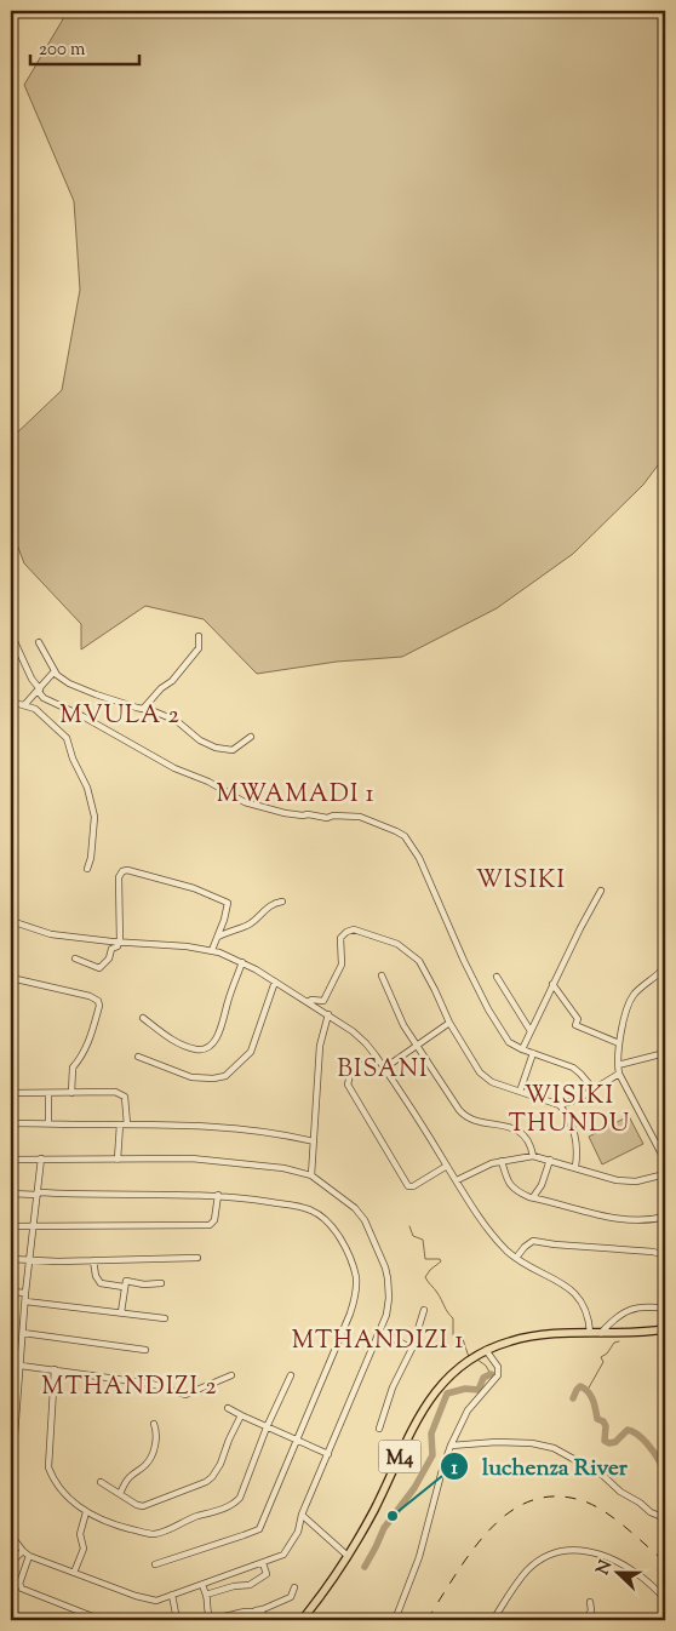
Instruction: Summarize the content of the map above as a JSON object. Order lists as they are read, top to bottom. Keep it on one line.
{"streets":{"main road":["M4"]},"districts":["MVULA 2","MWAMADI 1","WISIKI","BISANI","WISIKI THUNDU","MTHANDIZI 1","MTHANDIZI 2"],"places":["luchenza River"],"scale_bar":"200 m","north":"left"}
